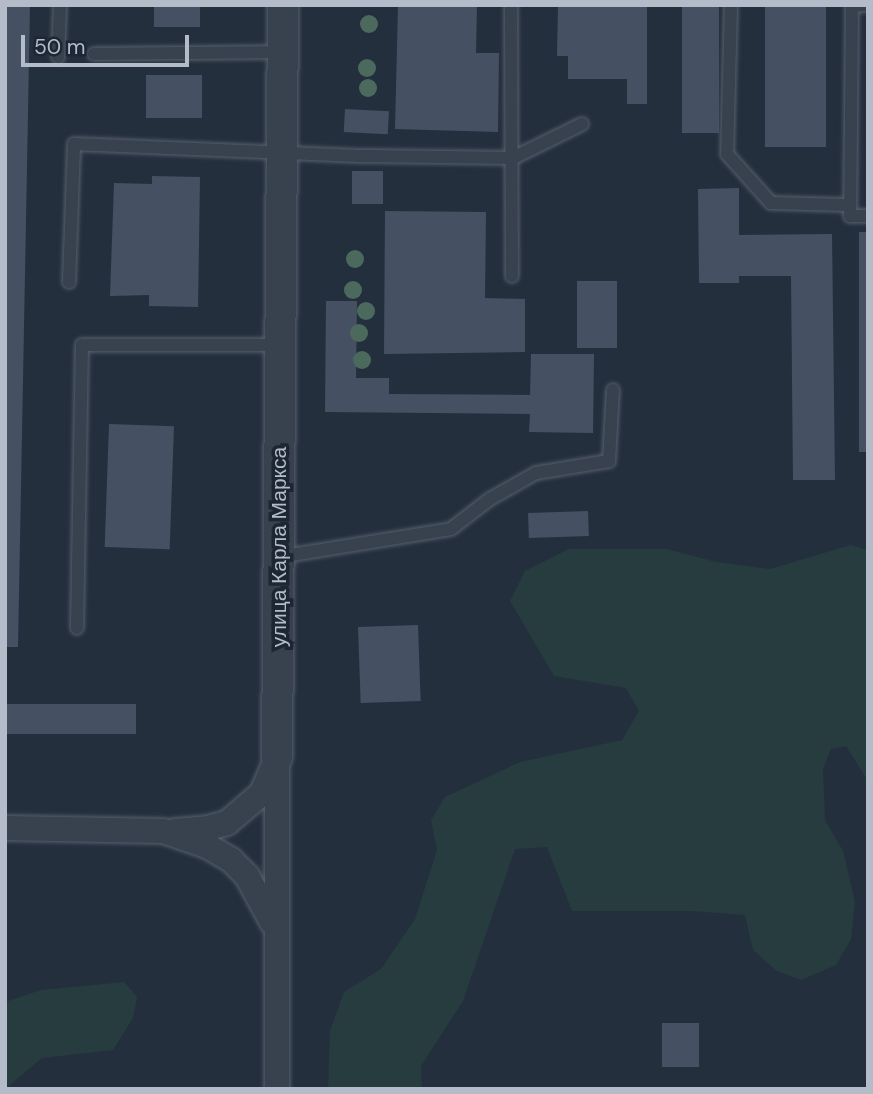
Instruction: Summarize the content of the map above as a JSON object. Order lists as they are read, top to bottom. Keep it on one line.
{"streets":{"street":["улица Карла Маркса"]},"scale_bar":"50 m"}
